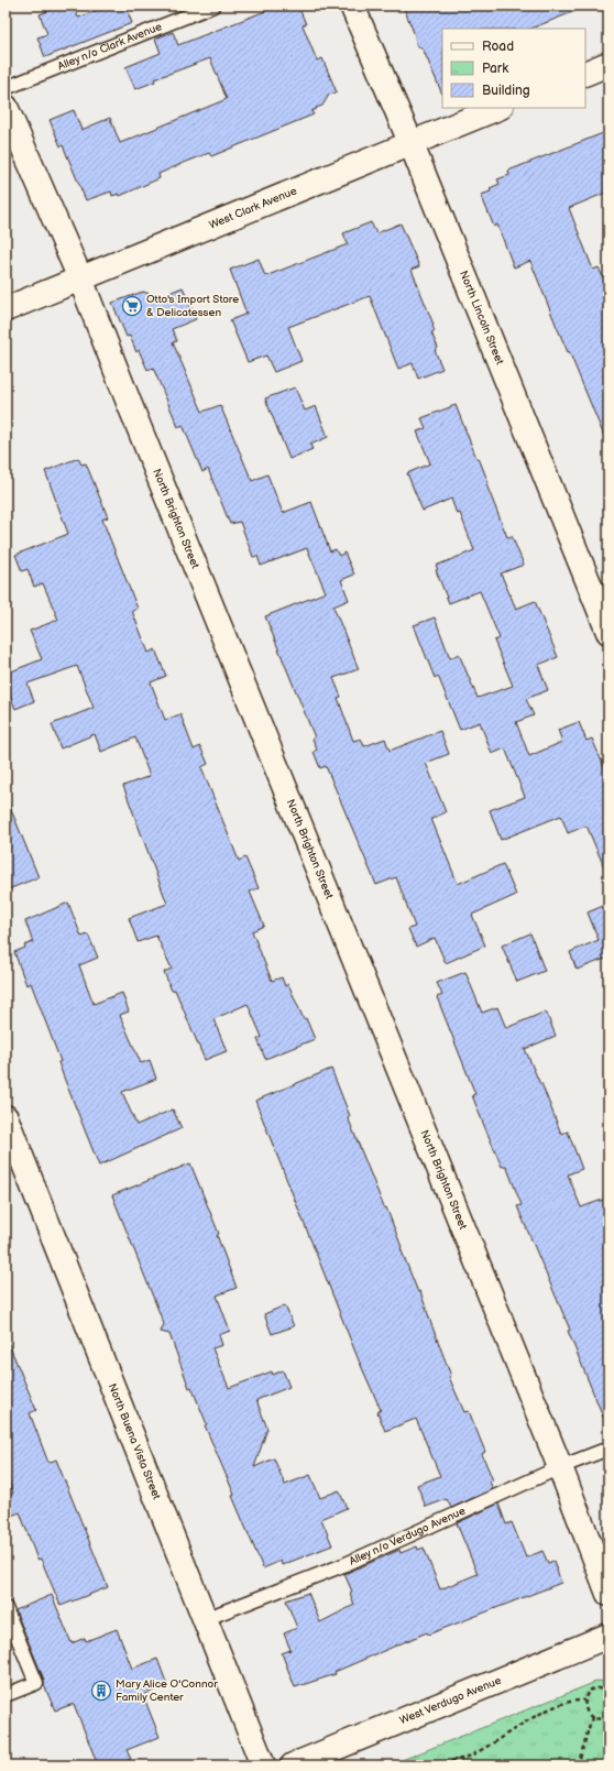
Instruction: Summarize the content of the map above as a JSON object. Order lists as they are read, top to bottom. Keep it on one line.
{"streets":{"street":["West Clark Avenue","North Lincoln Street","North Brighton Street","North Buena Vista Street","West Verdugo Avenue"],"lane":["Alley n/o Clark Avenue","Alley n/o Verdugo Avenue"]},"crossings":[["West Clark Avenue","North Lincoln Street"],["West Clark Avenue","North Brighton Street"],["North Brighton Street","Alley n/o Verdugo Avenue"],["North Buena Vista Street","Alley n/o Verdugo Avenue"]],"places":{"supermarket":["Otto's Import Store & Delicatessen"],"building":["Mary Alice O'Connor Family Center"]},"legend":["Road","Park","Building"]}
